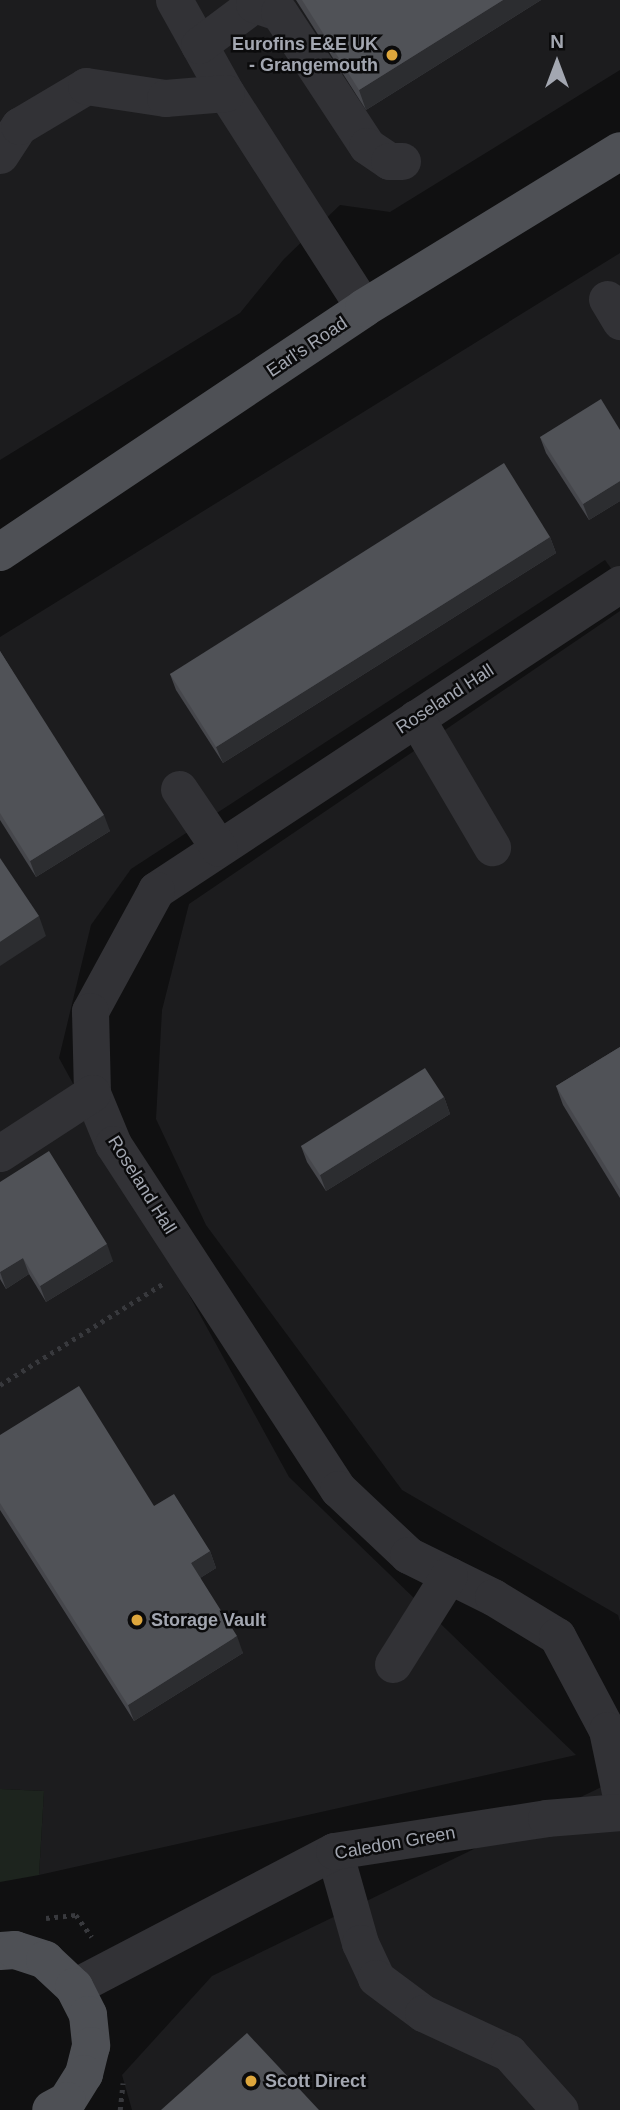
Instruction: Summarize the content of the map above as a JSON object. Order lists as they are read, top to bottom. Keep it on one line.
{"streets":{"main road":["Earl's Road"],"street":["Roseland Hall","Caledon Green"]},"places":["Eurofins E&E UK - Grangemouth","Storage Vault","Scott Direct"],"north":"top"}
